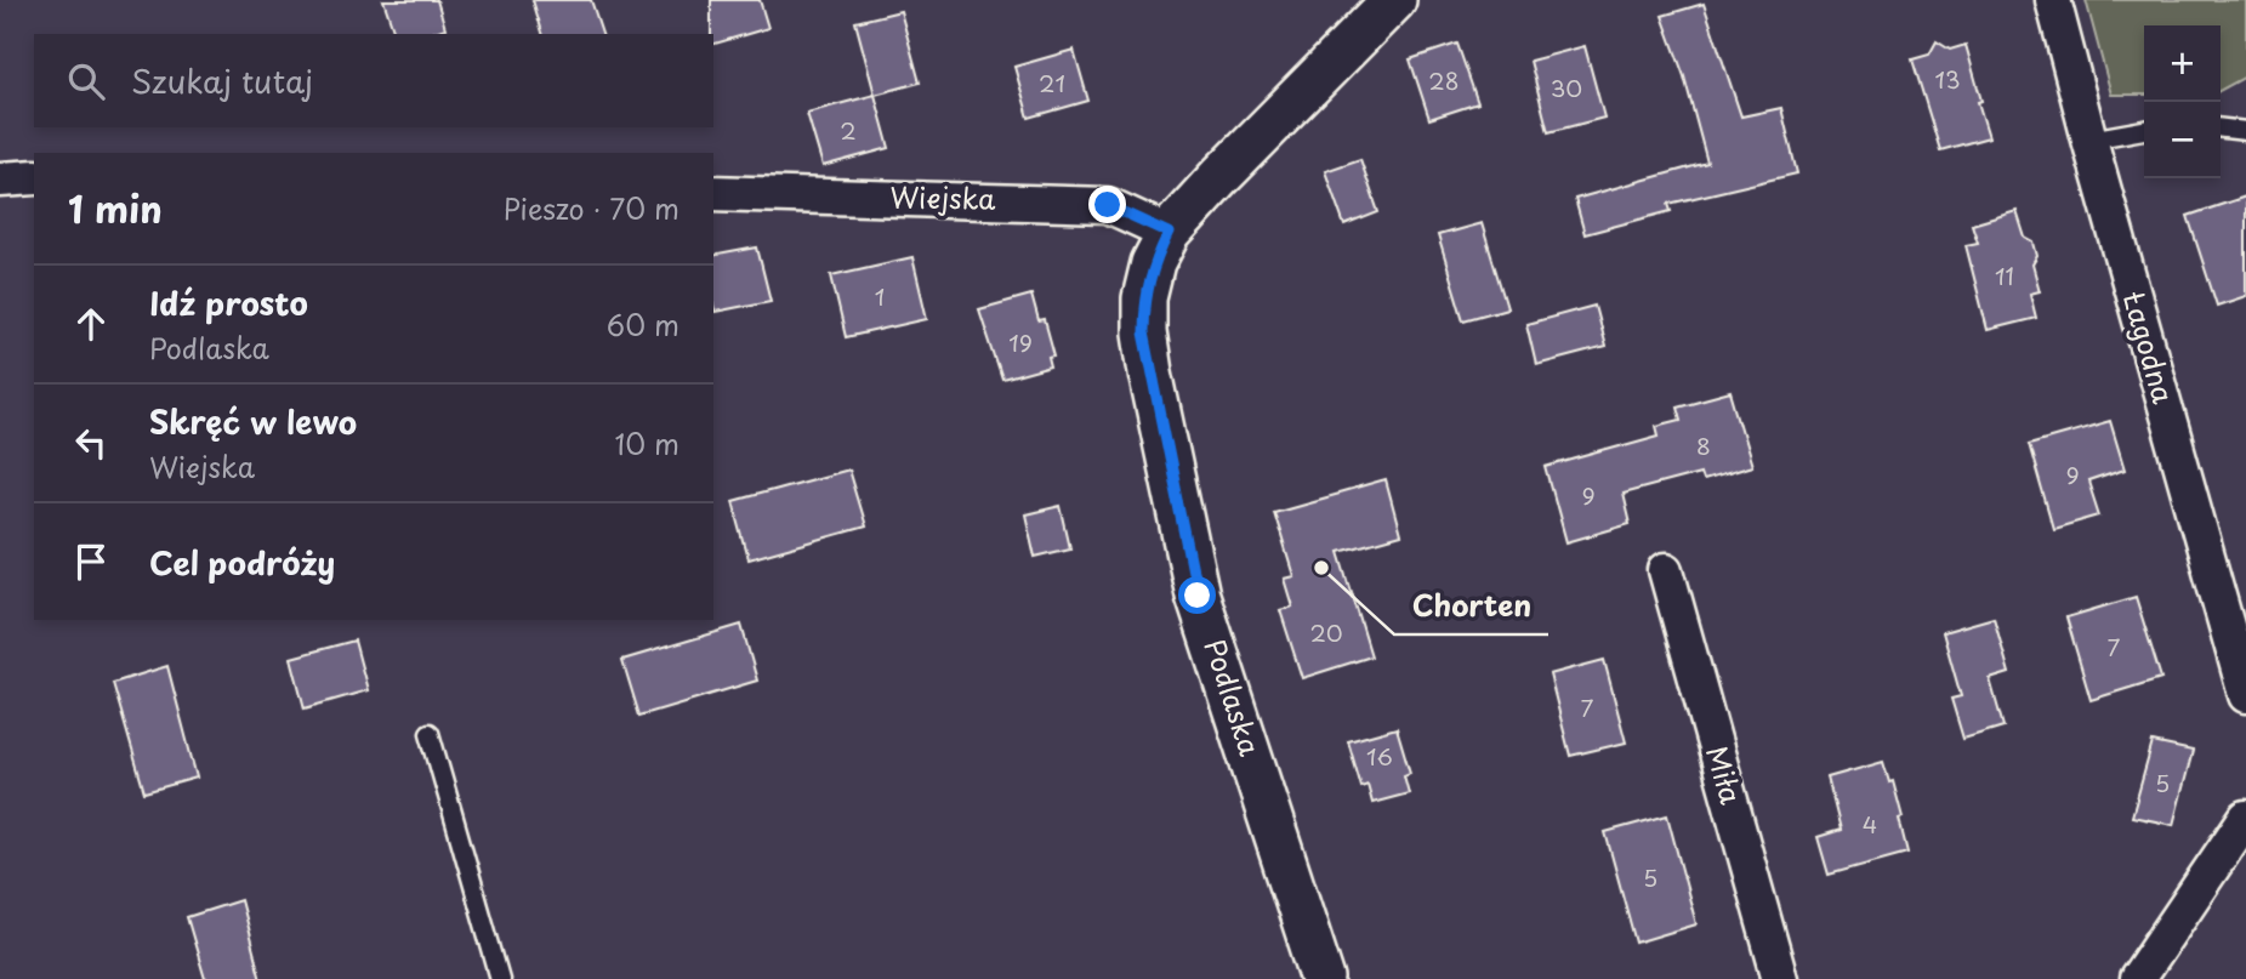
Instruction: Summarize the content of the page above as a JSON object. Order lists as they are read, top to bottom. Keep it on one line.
{"streets":{"street":["Wiejska","Łagodna","Podlaska","Miła"]},"crossings":[["Wiejska","Podlaska"]],"places":["Chorten"],"house_numbers":["13","28","21","30","2","11","1","19","8","9","9","20","7","7","16","5","4","5"],"page":{"map_buttons":["+","−"],"search":"Szukaj tutaj","heading":["1 min","Pieszo · 70 m"],"list":[["Idź prosto","Podlaska","60 m"],["Skręć w lewo","Wiejska","10 m"],"Cel podróży"]}}
